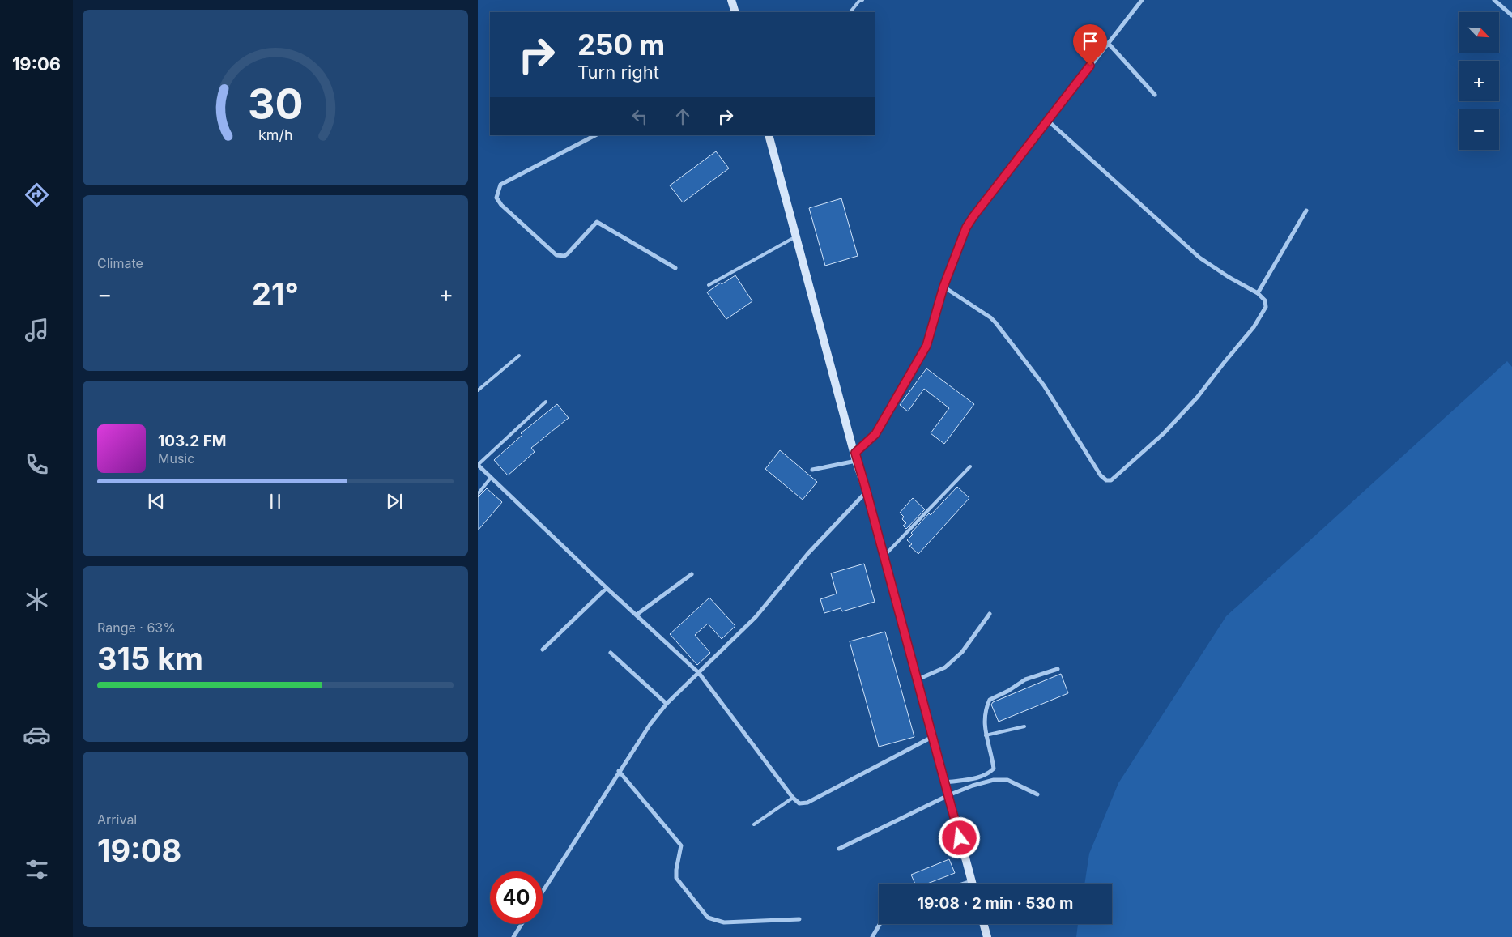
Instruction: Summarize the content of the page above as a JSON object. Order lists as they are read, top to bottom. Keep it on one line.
{"north":"bottom right","page":{"tabs":"19:06","map_buttons":["+","−"],"turn":["250 m","Turn right"],"tile":["Climate",["Range · 63%","315 km"],["Arrival","19:08"]],"heat":["−","21°","+"],"song":["103.2 FM","Music"],"limit":"40","trip":"19:08 · 2 min · 530 m","gauge":["30","km/h"]}}
